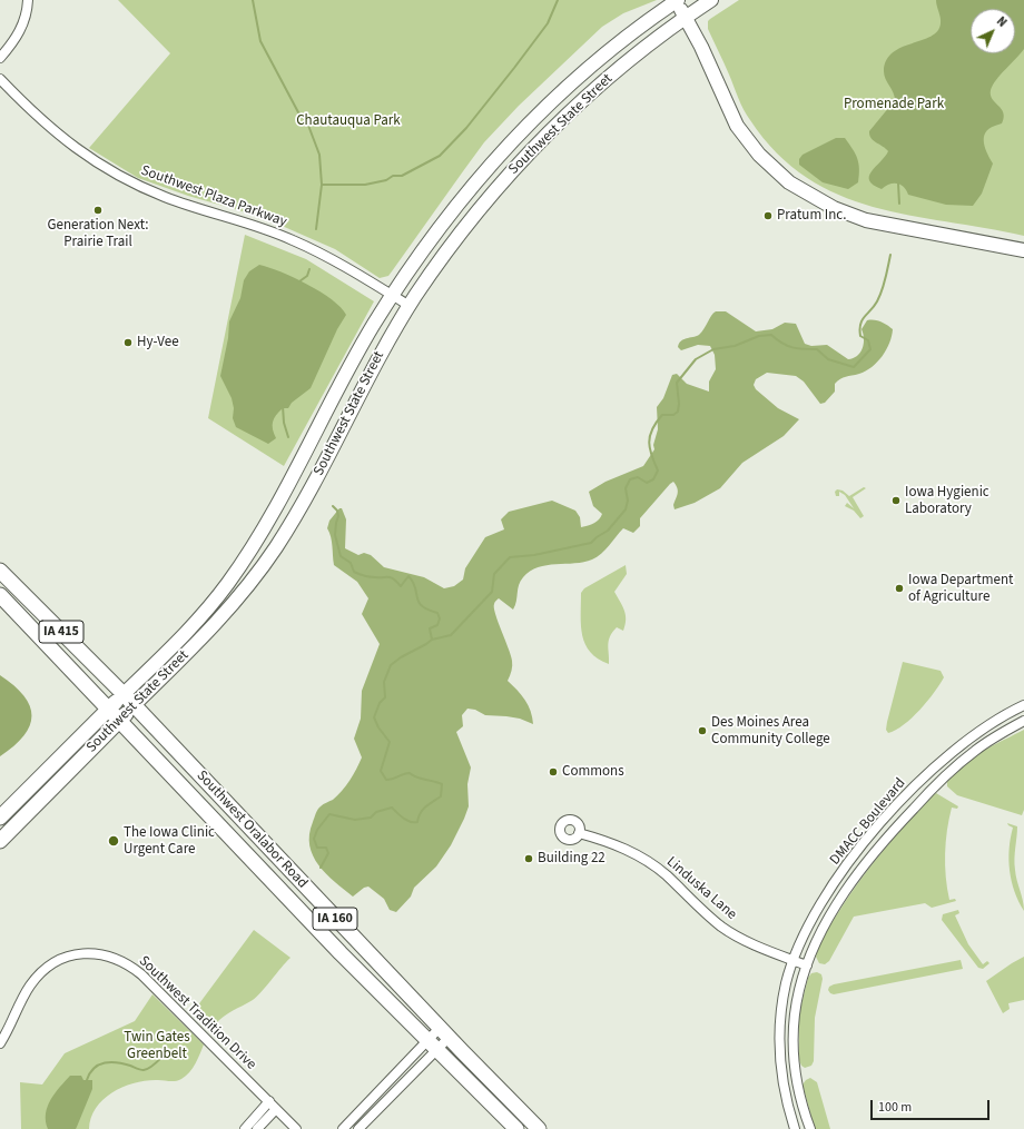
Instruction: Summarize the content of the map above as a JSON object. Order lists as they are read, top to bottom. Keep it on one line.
{"streets":{"main road":["Southwest State Street","IA 415","Southwest Oralabor Road","IA 160"],"street":["Southwest Plaza Parkway","DMACC Boulevard","Linduska Lane","Southwest Tradition Drive"]},"crossings":[["Southwest State Street","Southwest Plaza Parkway"],["Southwest State Street","Southwest Oralabor Road"],["DMACC Boulevard","Linduska Lane"]],"parks":["Promenade Park","Chautauqua Park","Twin Gates Greenbelt"],"places":["Generation Next: Prairie Trail","Pratum Inc.","Hy-Vee","Iowa Hygienic Laboratory","Iowa Department of Agriculture","Des Moines Area Community College","Commons","The Iowa Clinic Urgent Care","Building 22"],"scale_bar":"100 m","north":"top right"}
